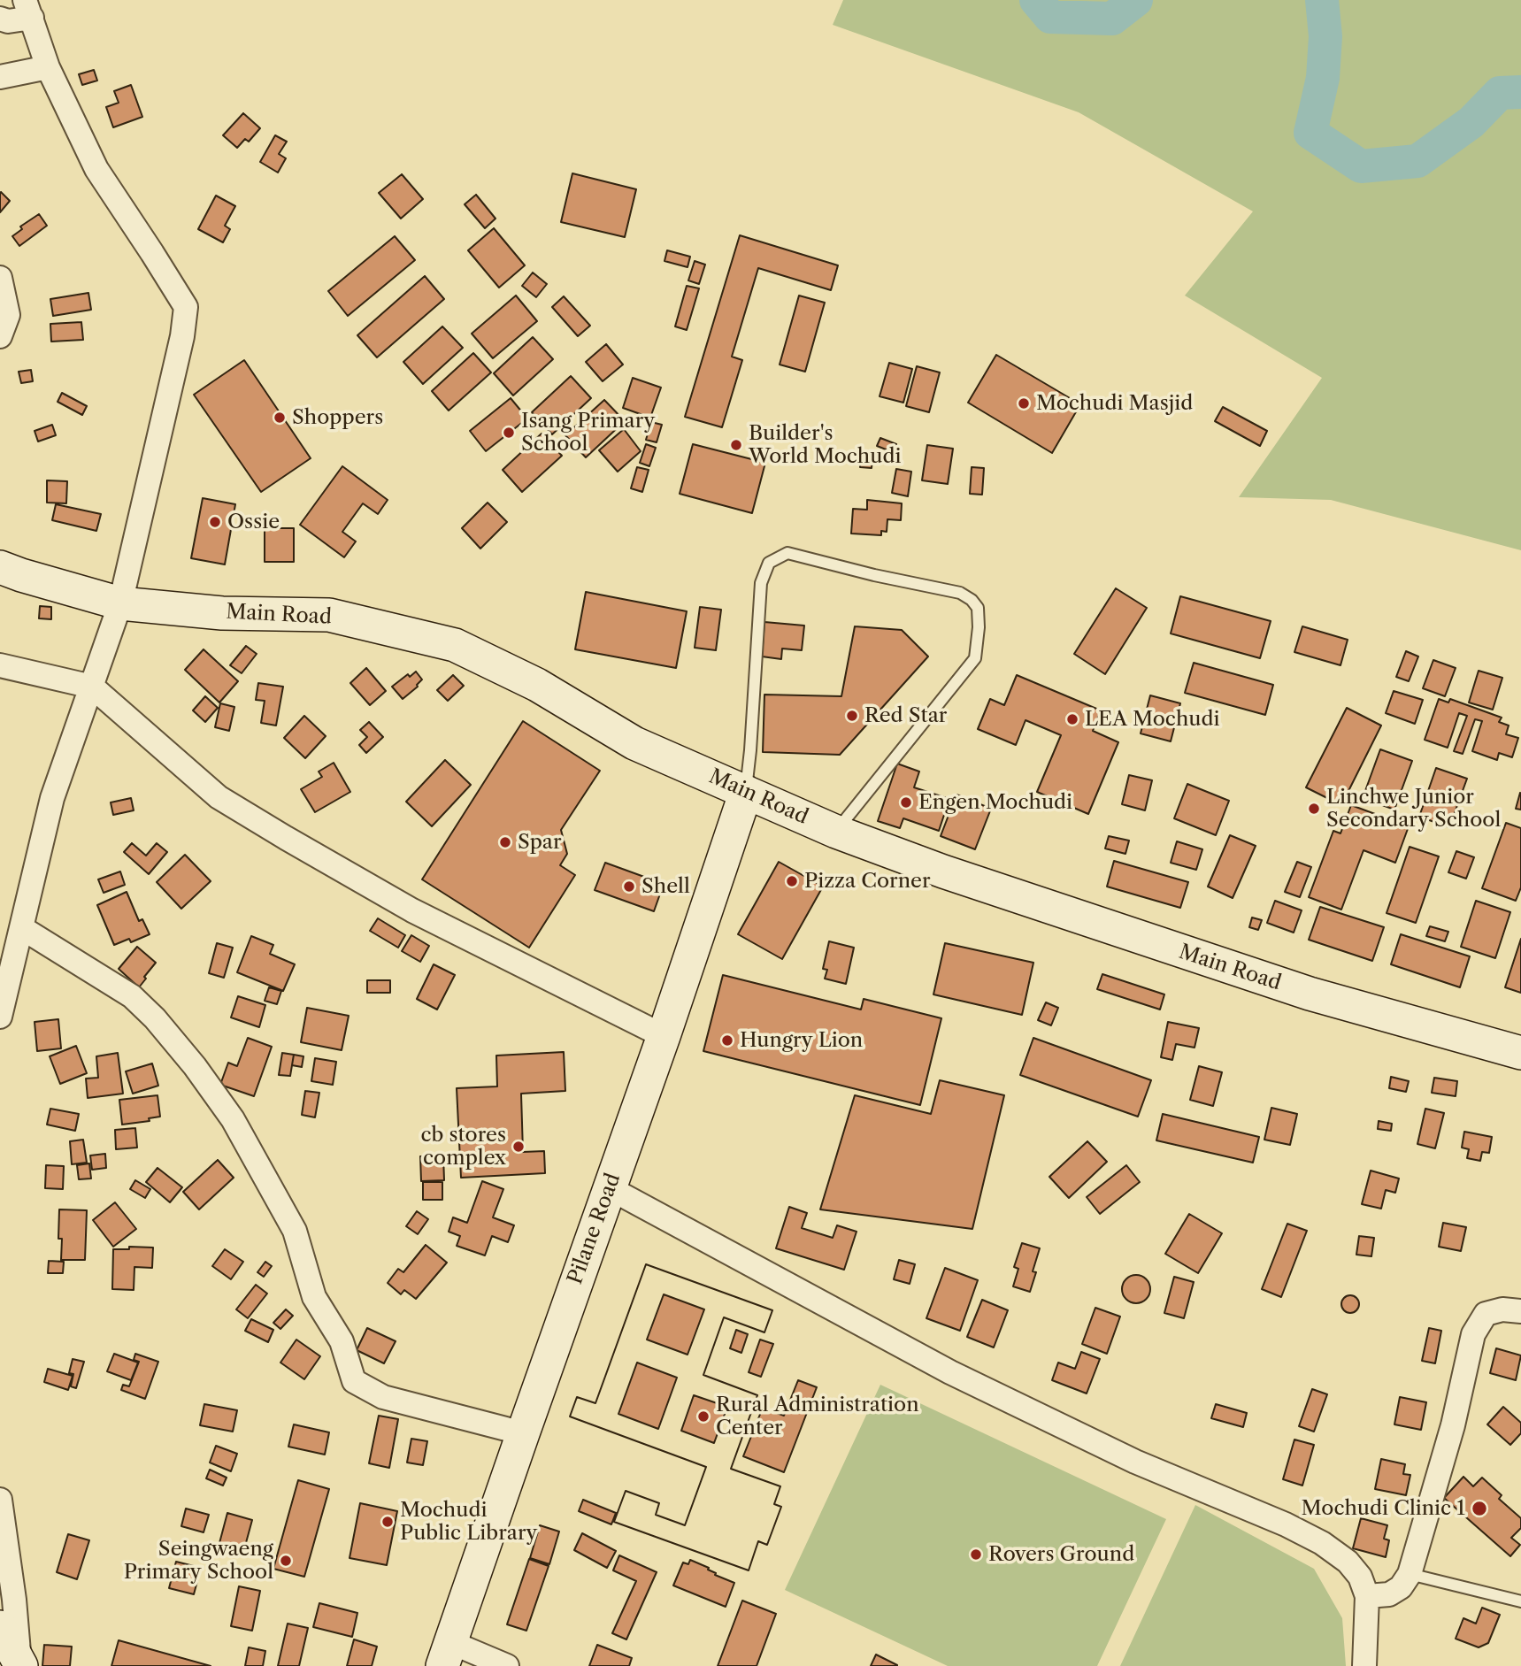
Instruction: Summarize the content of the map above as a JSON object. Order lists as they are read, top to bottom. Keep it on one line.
{"streets":{"main road":["Main Road","Pilane Road"]},"crossings":[["Main Road","Pilane Road"]],"places":["Mochudi Masjid","Shoppers","Isang Primary School","Builder's World Mochudi","Ossie","Red Star","LEA Mochudi","Engen Mochudi","Linchwe Junior Secondary School","Spar","Pizza Corner","Shell","Hungry Lion","cb stores complex","Rural Administration Center","Mochudi Clinic 1","Mochudi Public Library","Rovers Ground","Seingwaeng Primary School"]}
